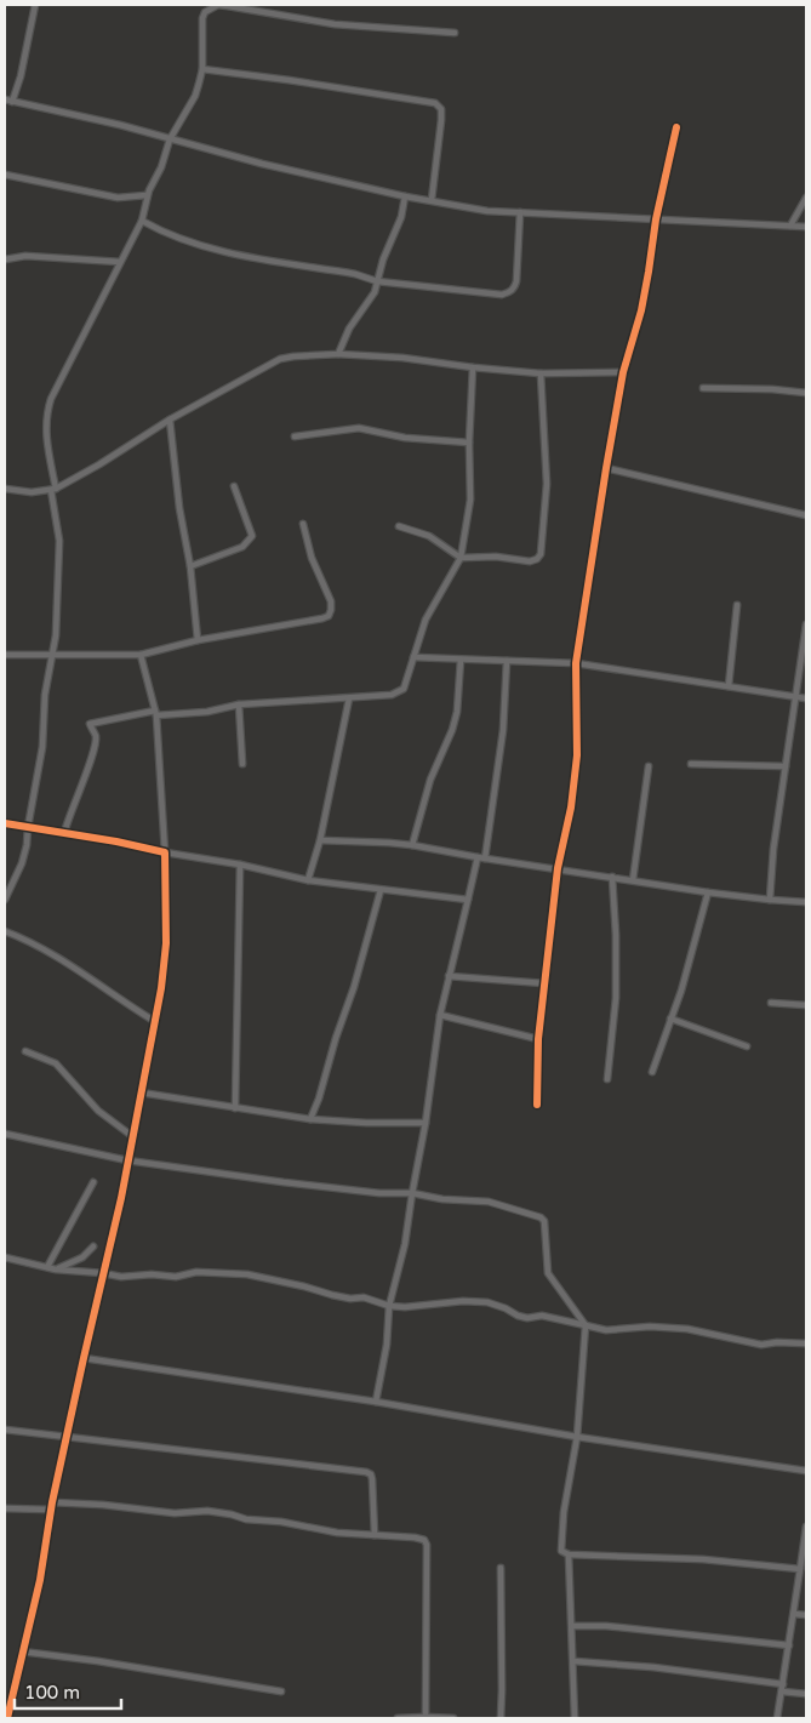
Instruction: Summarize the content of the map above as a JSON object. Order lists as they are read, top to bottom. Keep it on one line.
{"scale_bar":"100 m"}
